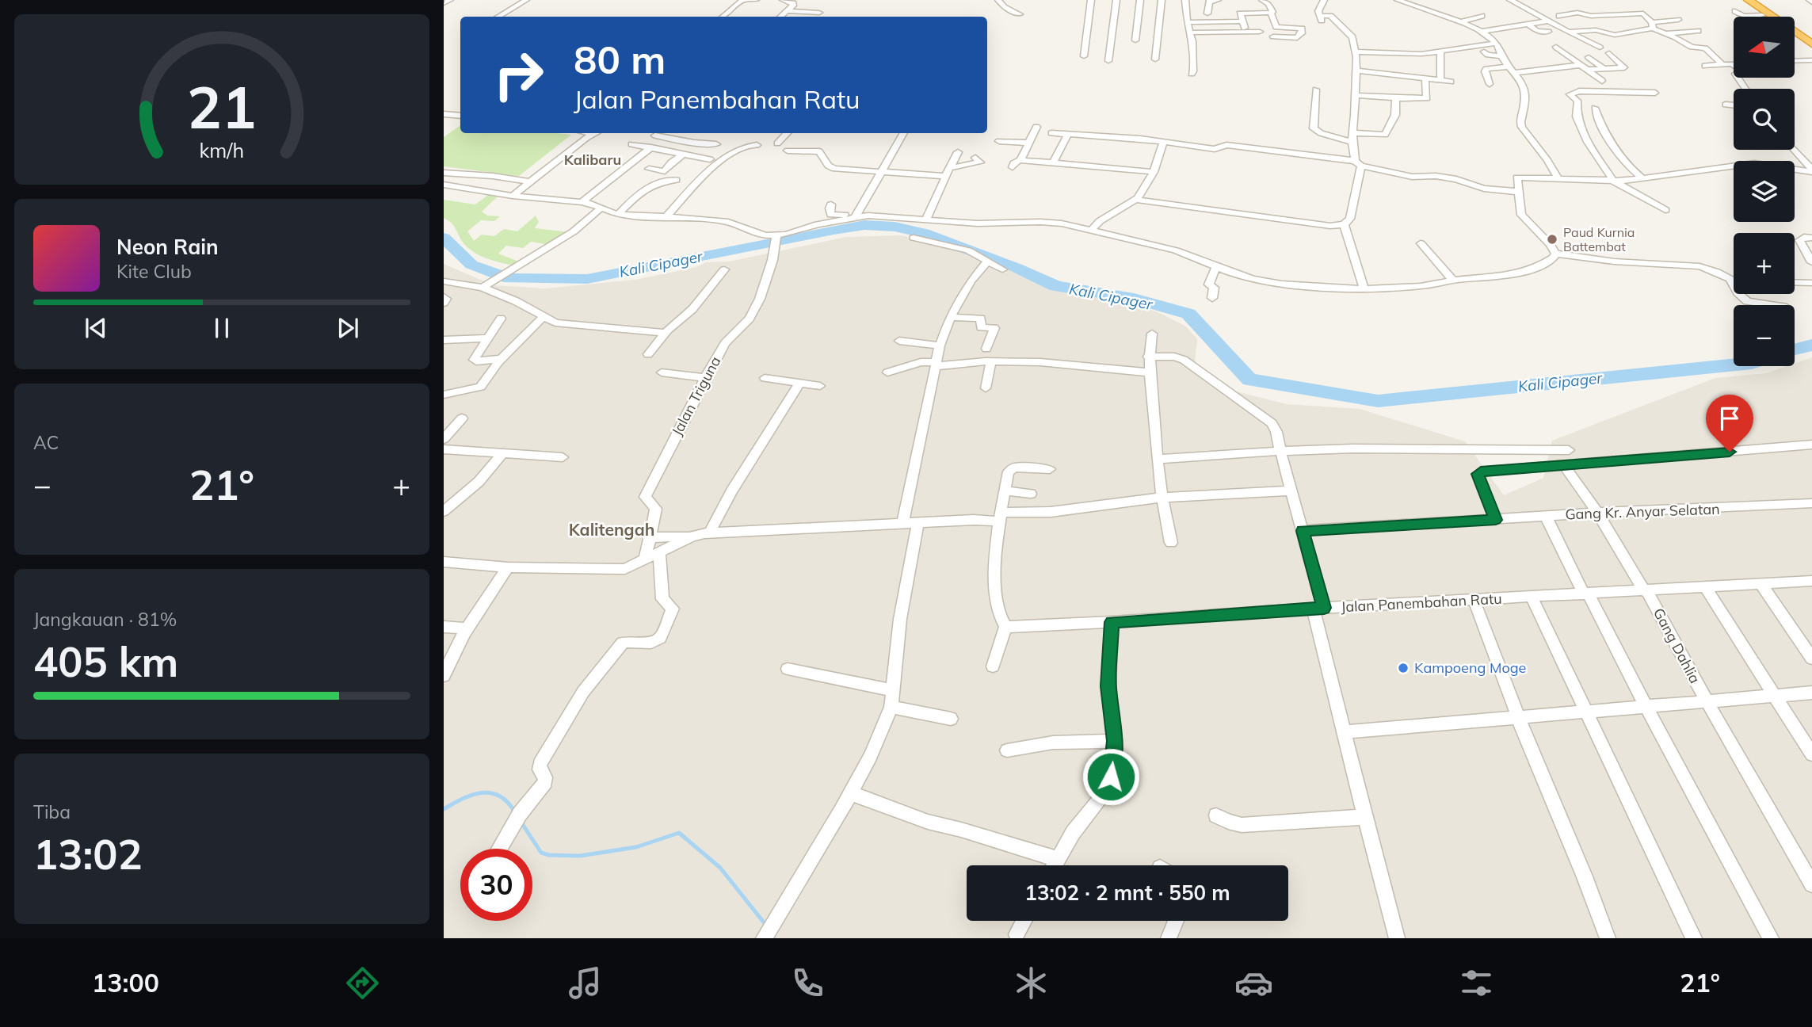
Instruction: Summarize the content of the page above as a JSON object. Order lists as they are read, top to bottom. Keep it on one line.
{"streets":{"street":["Jalan Triguna","Gang Kr. Anyar Selatan","Jalan Panembahan Ratu","Gang Dahlia"]},"crossings":[["Gang Kr. Anyar Selatan","Gang Dahlia"],["Jalan Panembahan Ratu","Gang Dahlia"]],"districts":["Kalibaru","Kalitengah"],"water":["Kali Cipager"],"places":["Paud Kurnia Battembat","Kampoeng Moge"],"north":"left","page":{"map_buttons":["+","−"],"turn":["80 m","Jalan Panembahan Ratu"],"song":["Neon Rain","Kite Club"],"tile":["AC",["Jangkauan · 81%","405 km"],["Tiba","13:02"]],"heat":["−","21°","+"],"limit":"30","trip":"13:02 · 2 mnt · 550 m","tabs":["13:00","21°"],"gauge":["21","km/h"]}}
